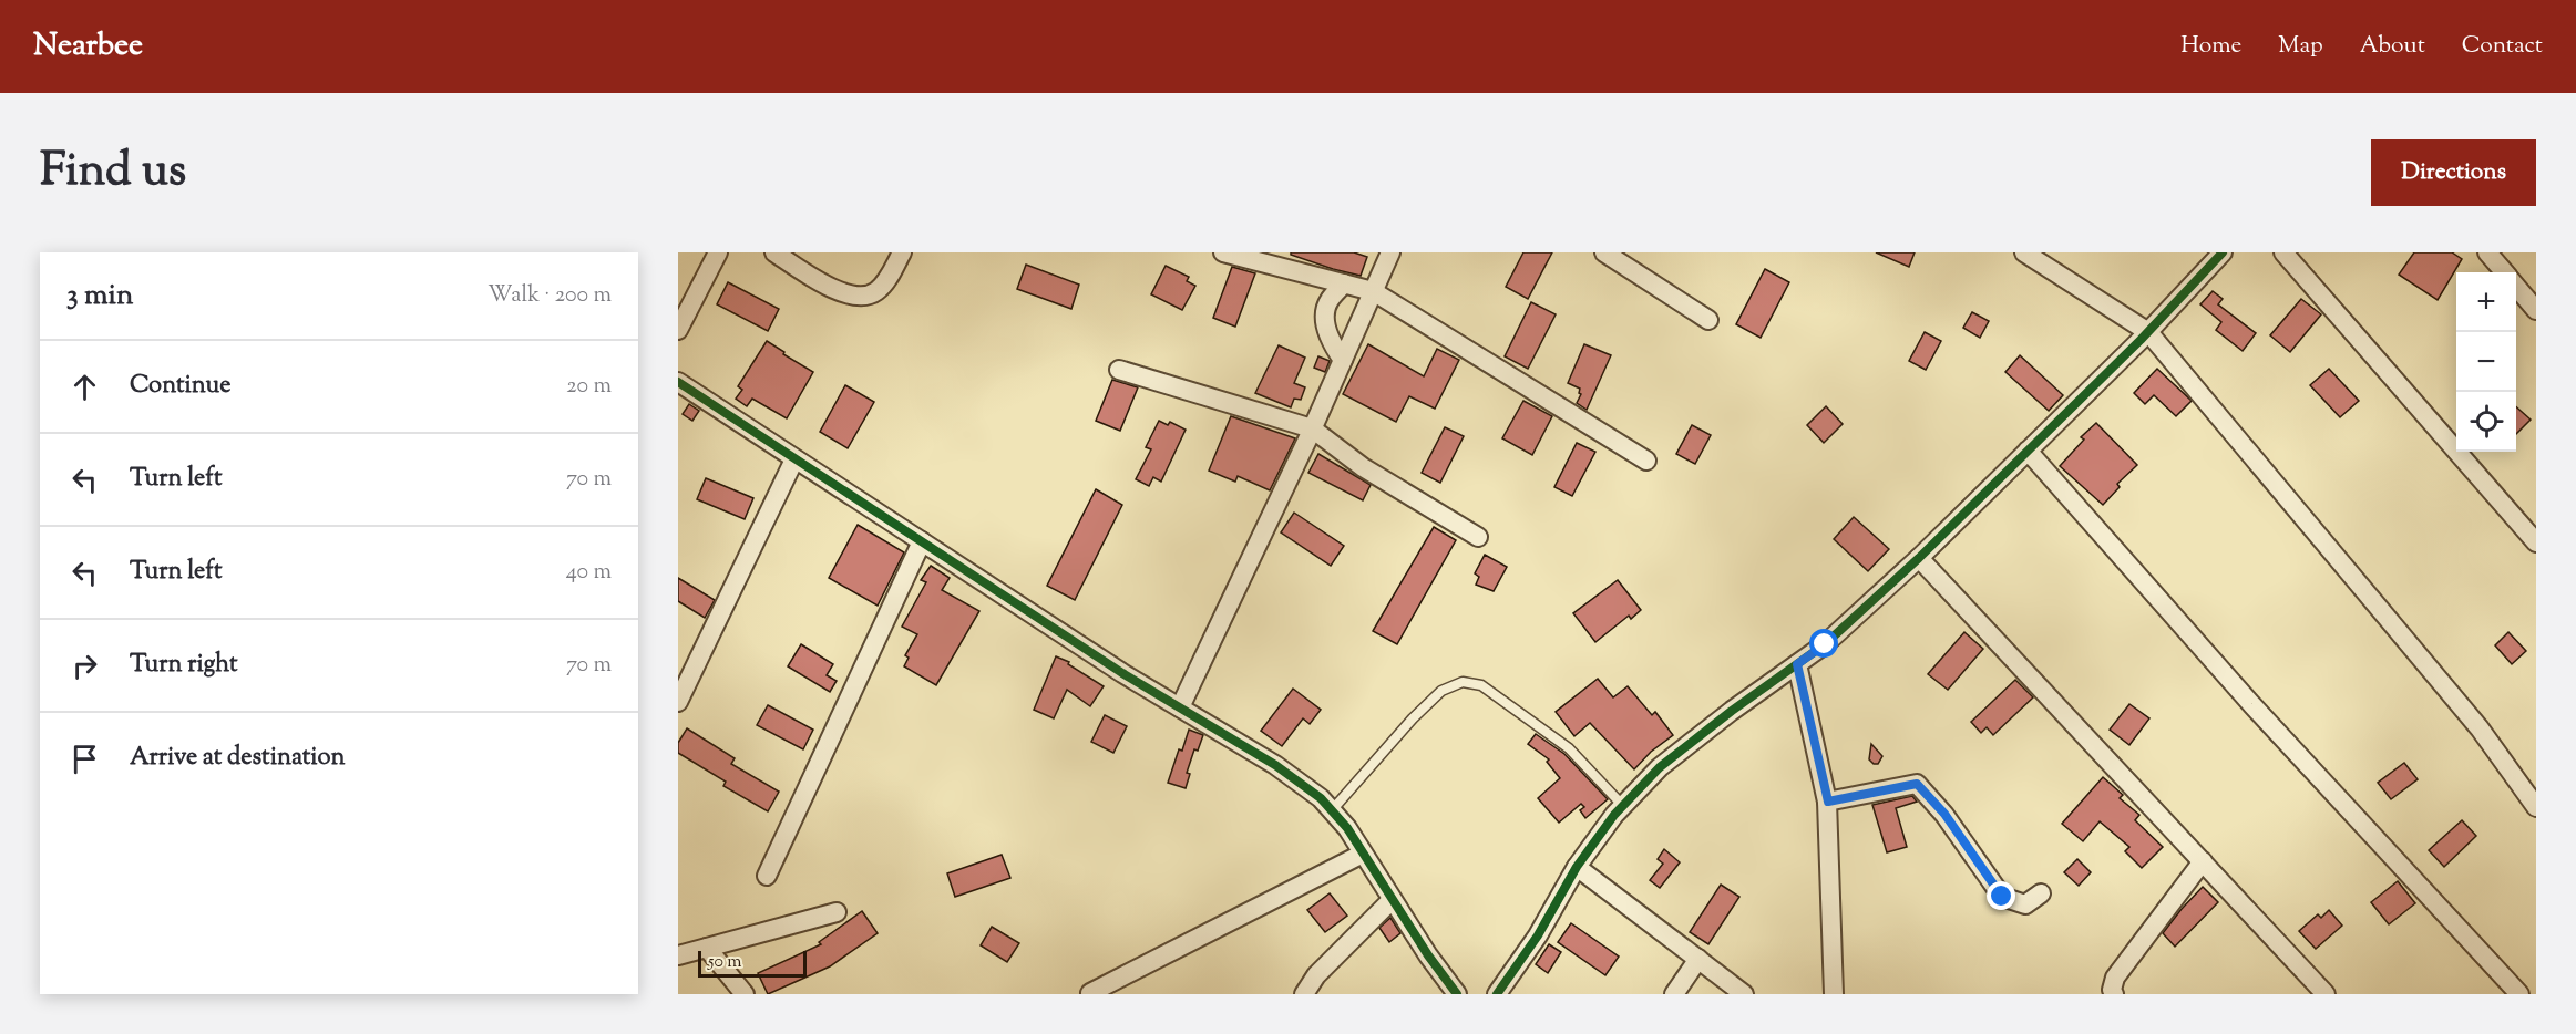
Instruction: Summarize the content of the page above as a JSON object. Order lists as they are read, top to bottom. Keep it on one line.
{"scale_bar":"50 m","page":{"header":"Nearbee","nav":["Home","Map","About","Contact"],"title":"Find us","buttons":"Directions","heading":["3 min","Walk · 200 m"],"map_buttons":["+","−"],"list":[["Continue","20 m"],["Turn left","70 m"],["Turn left","40 m"],["Turn right","70 m"],"Arrive at destination"],"scale":"50 m"}}
